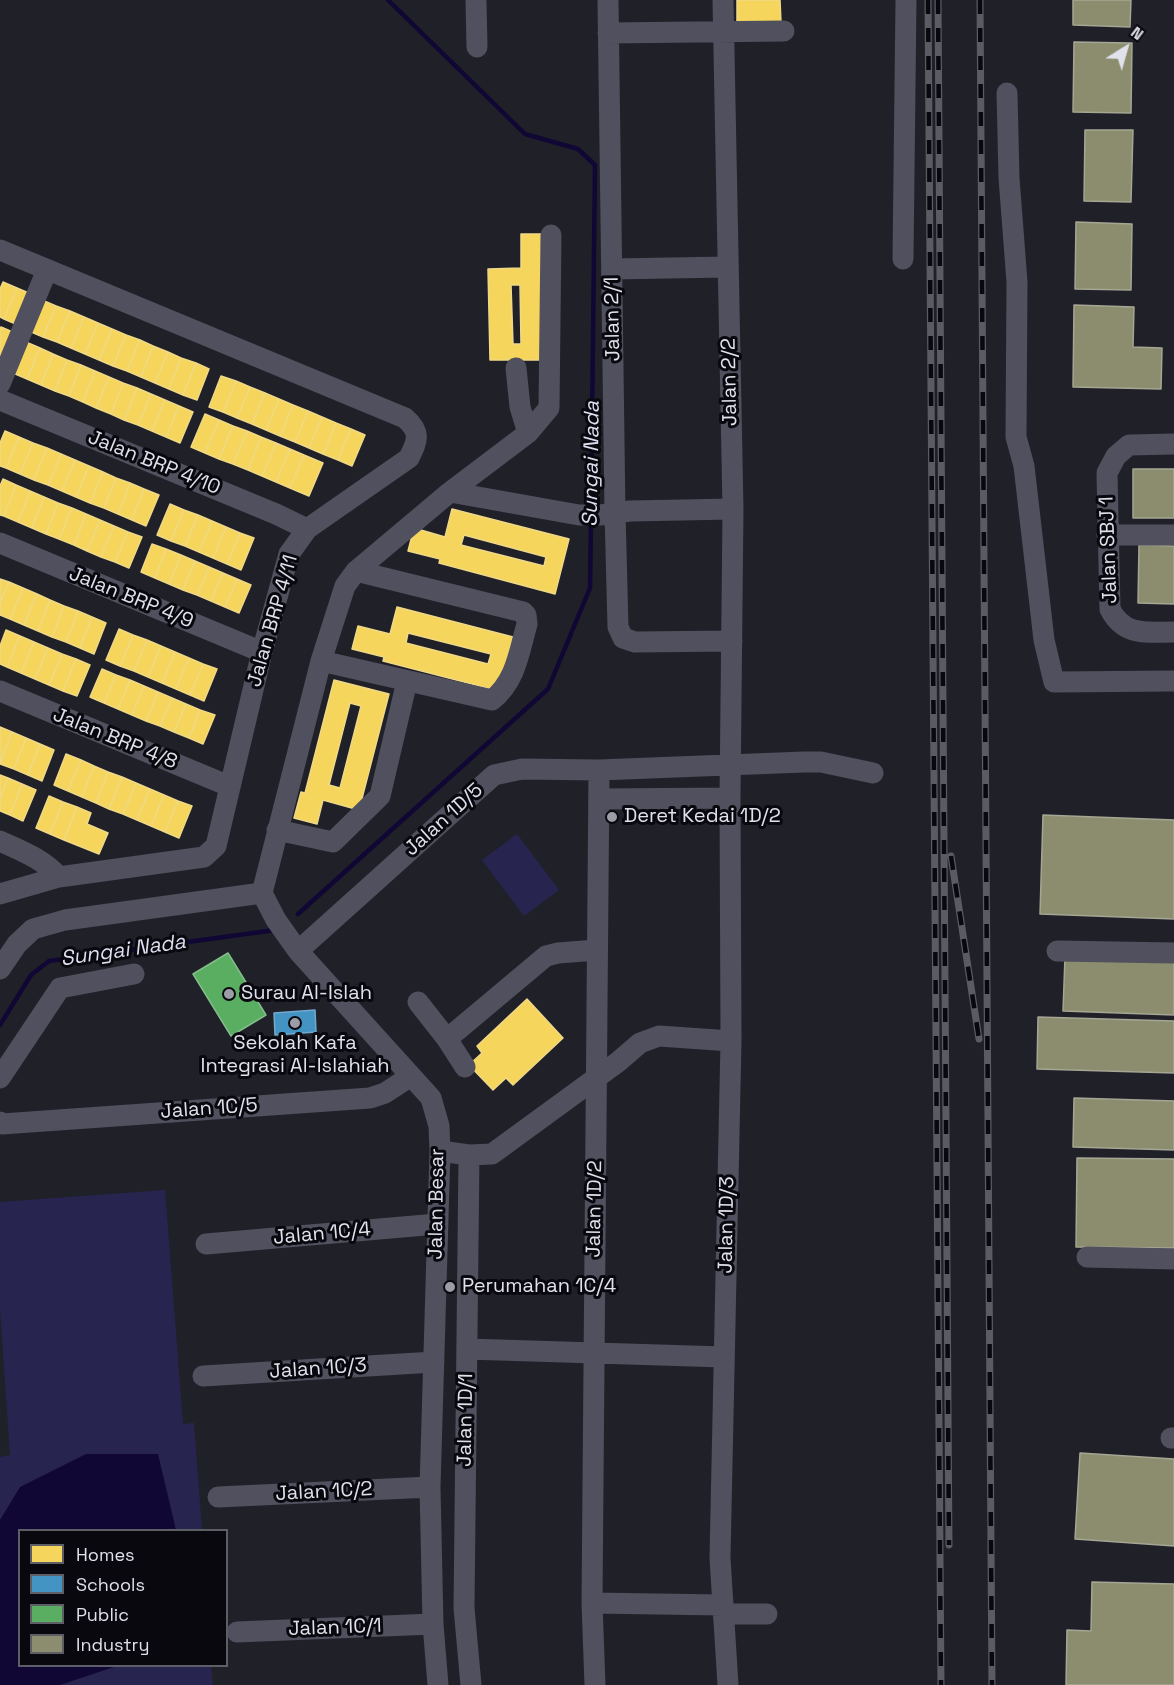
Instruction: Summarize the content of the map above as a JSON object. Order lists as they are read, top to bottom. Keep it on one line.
{"streets":{"street":["Jalan 2/1","Jalan 2/2","Jalan BRP 4/10","Jalan SBJ 1","Jalan BRP 4/9","Jalan BRP 4/11","Jalan BRP 4/8","Jalan 1D/5","Jalan 1C/5","Jalan Besar","Jalan 1D/2","Jalan 1D/3","Jalan 1C/4","Jalan 1C/3","Jalan 1D/1","Jalan 1C/2","Jalan 1C/1"]},"crossings":[["Jalan 2/1","Jalan 2/2"],["Jalan 2/2","Jalan 1D/5"],["Jalan 2/2","Jalan 1D/3"],["Jalan BRP 4/10","Jalan BRP 4/11"],["Jalan BRP 4/9","Jalan BRP 4/11"],["Jalan BRP 4/11","Jalan BRP 4/8"],["Jalan 1D/5","Jalan Besar"],["Jalan 1D/5","Jalan 1D/2"],["Jalan 1D/5","Jalan 1D/3"],["Jalan 1C/5","Jalan Besar"],["Jalan Besar","Jalan 1C/4"],["Jalan Besar","Jalan 1C/3"],["Jalan Besar","Jalan 1C/2"],["Jalan Besar","Jalan 1C/1"]],"water":["Sungai Nada"],"places":["Deret Kedai 1D/2","Surau Al-Islah","Sekolah Kafa Integrasi Al-Islahiah","Perumahan 1C/4"],"legend":["Homes","Schools","Public","Industry"],"north":"top right"}
